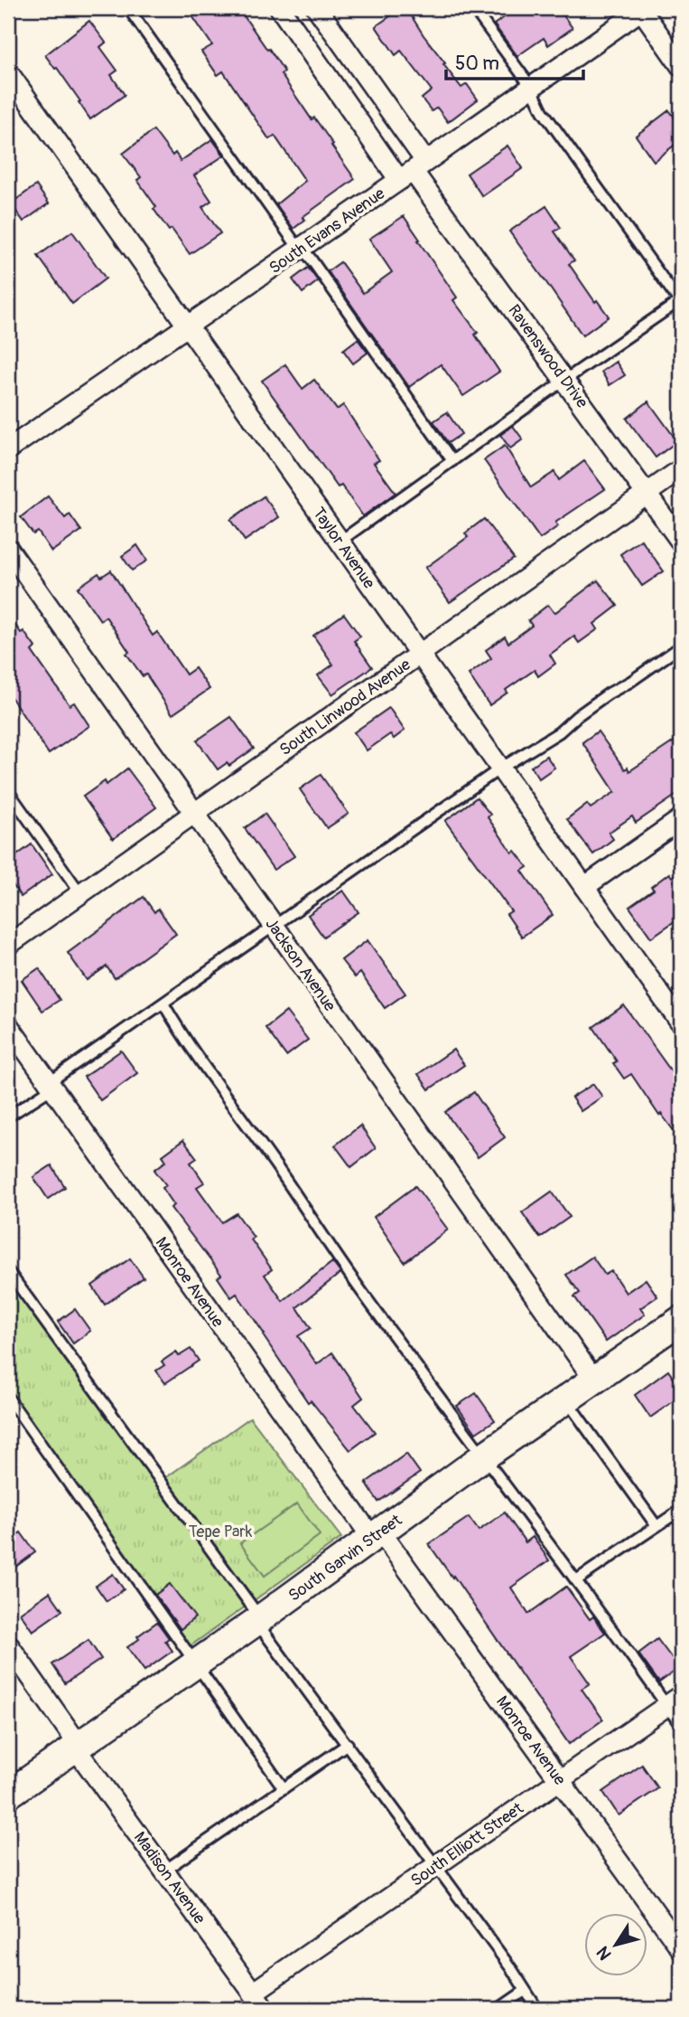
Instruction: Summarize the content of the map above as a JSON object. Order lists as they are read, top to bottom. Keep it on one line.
{"streets":{"street":["South Evans Avenue","Ravenswood Drive","Taylor Avenue","South Linwood Avenue","Jackson Avenue","Monroe Avenue","South Garvin Street","South Elliott Street","Madison Avenue"]},"crossings":[["South Evans Avenue","Ravenswood Drive"],["South Evans Avenue","Taylor Avenue"],["Ravenswood Drive","South Linwood Avenue"],["Taylor Avenue","South Linwood Avenue"],["South Linwood Avenue","Jackson Avenue"],["Jackson Avenue","South Garvin Street"],["Monroe Avenue","South Garvin Street"],["Monroe Avenue","South Elliott Street"],["South Garvin Street","Madison Avenue"],["South Elliott Street","Madison Avenue"]],"parks":["Tepe Park"],"scale_bar":"50 m","north":"bottom left"}
